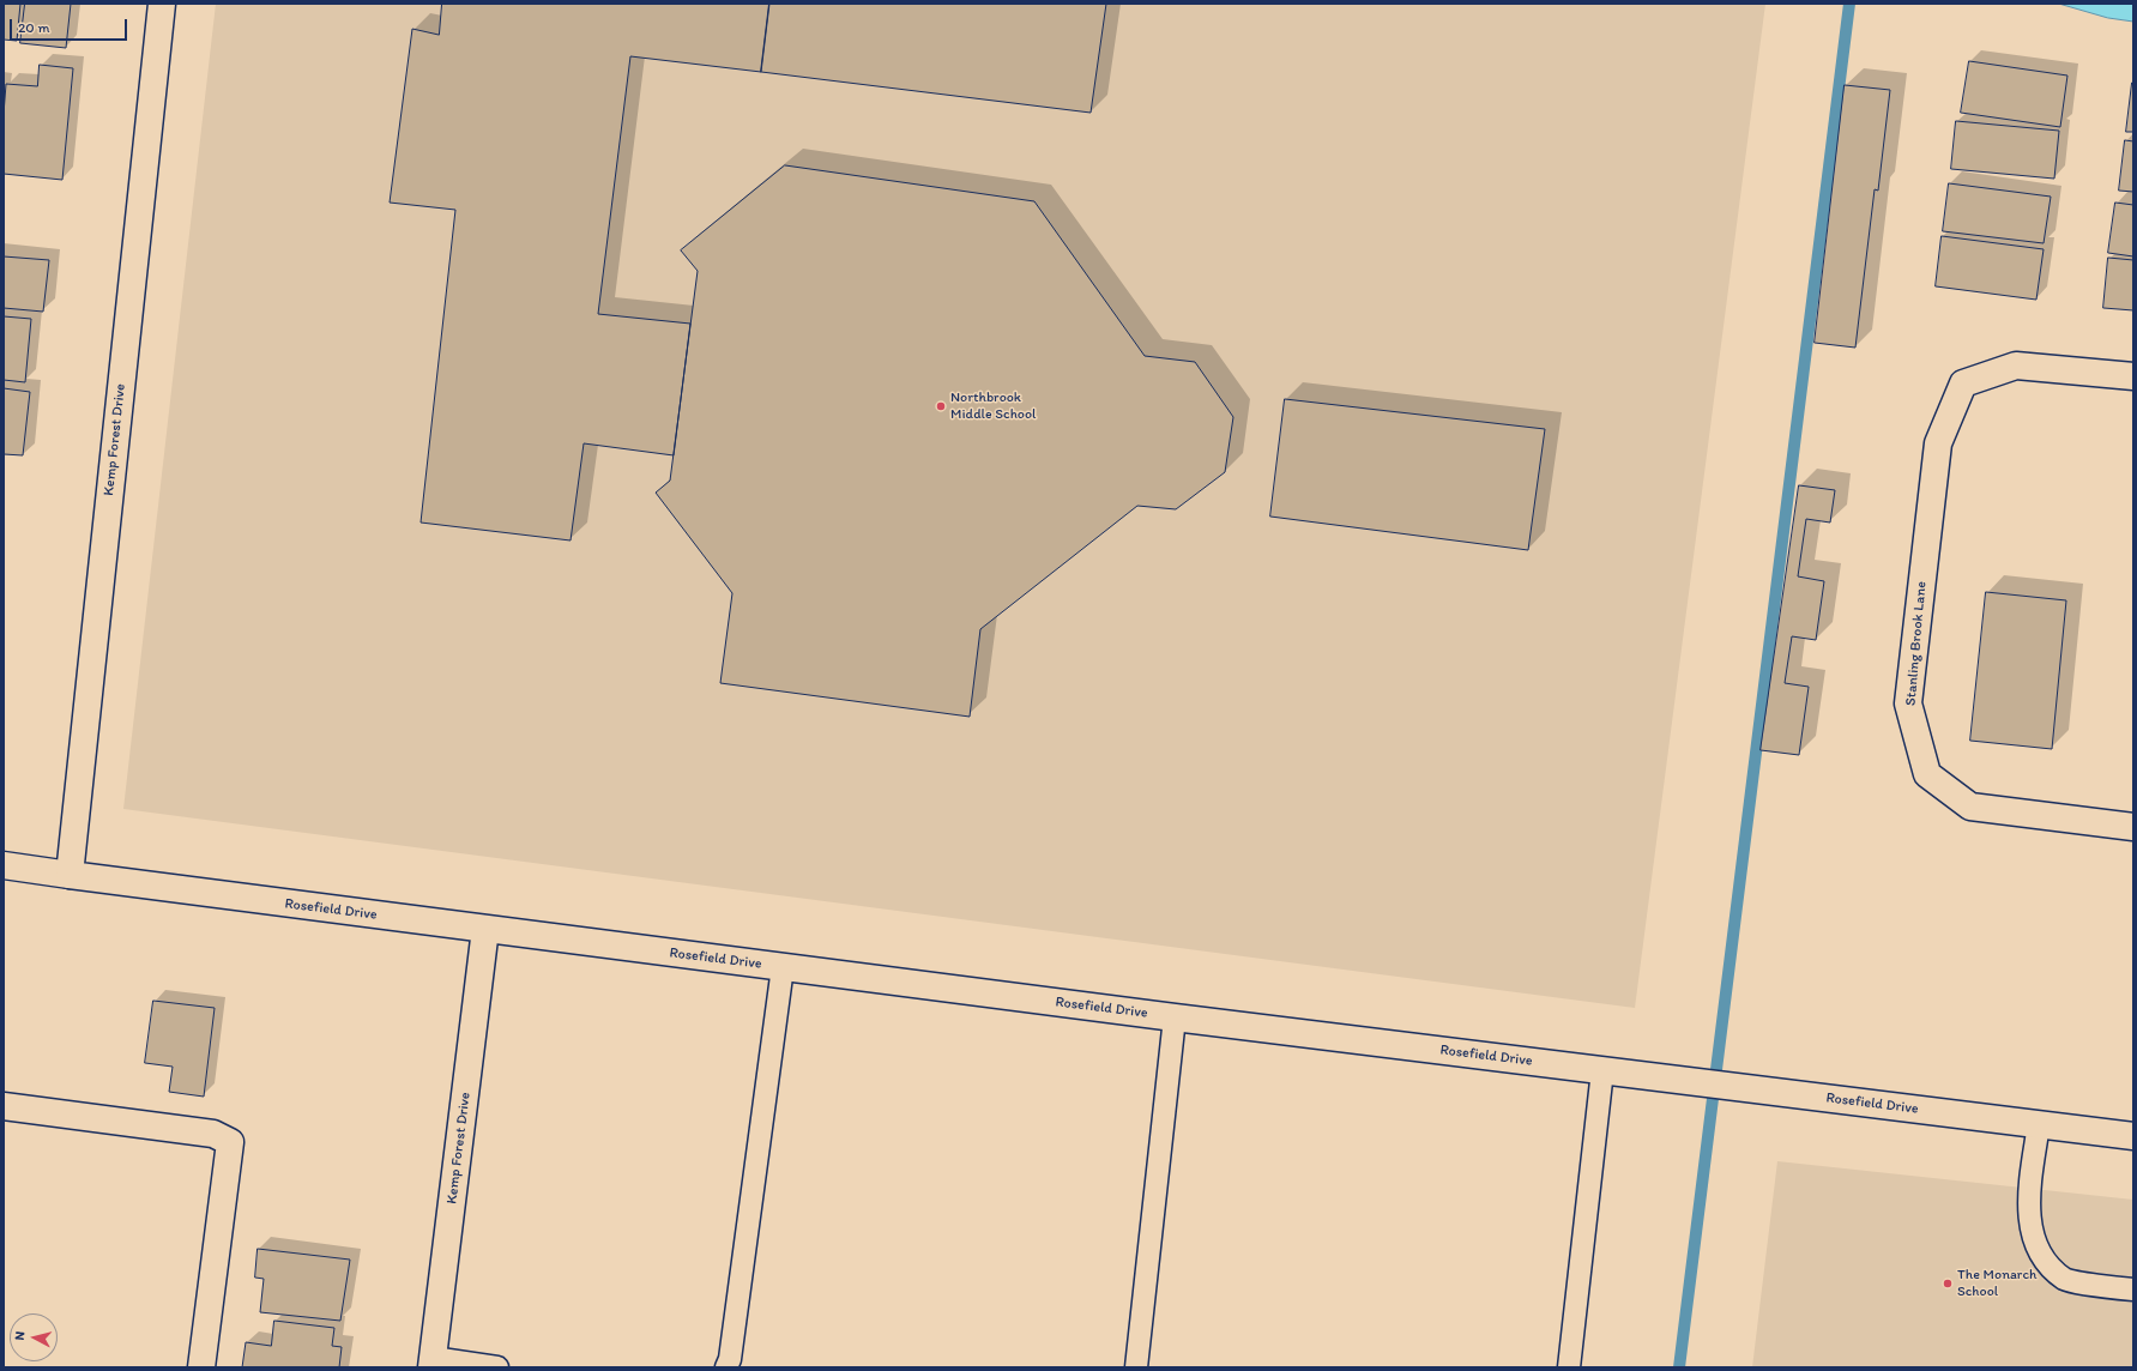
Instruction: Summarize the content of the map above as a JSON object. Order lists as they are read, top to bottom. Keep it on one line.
{"streets":{"street":["Kemp Forest Drive","Stanling Brook Lane","Rosefield Drive"]},"crossings":[["Kemp Forest Drive","Rosefield Drive"]],"places":["Northbrook Middle School","The Monarch School"],"scale_bar":"20 m","north":"left"}
